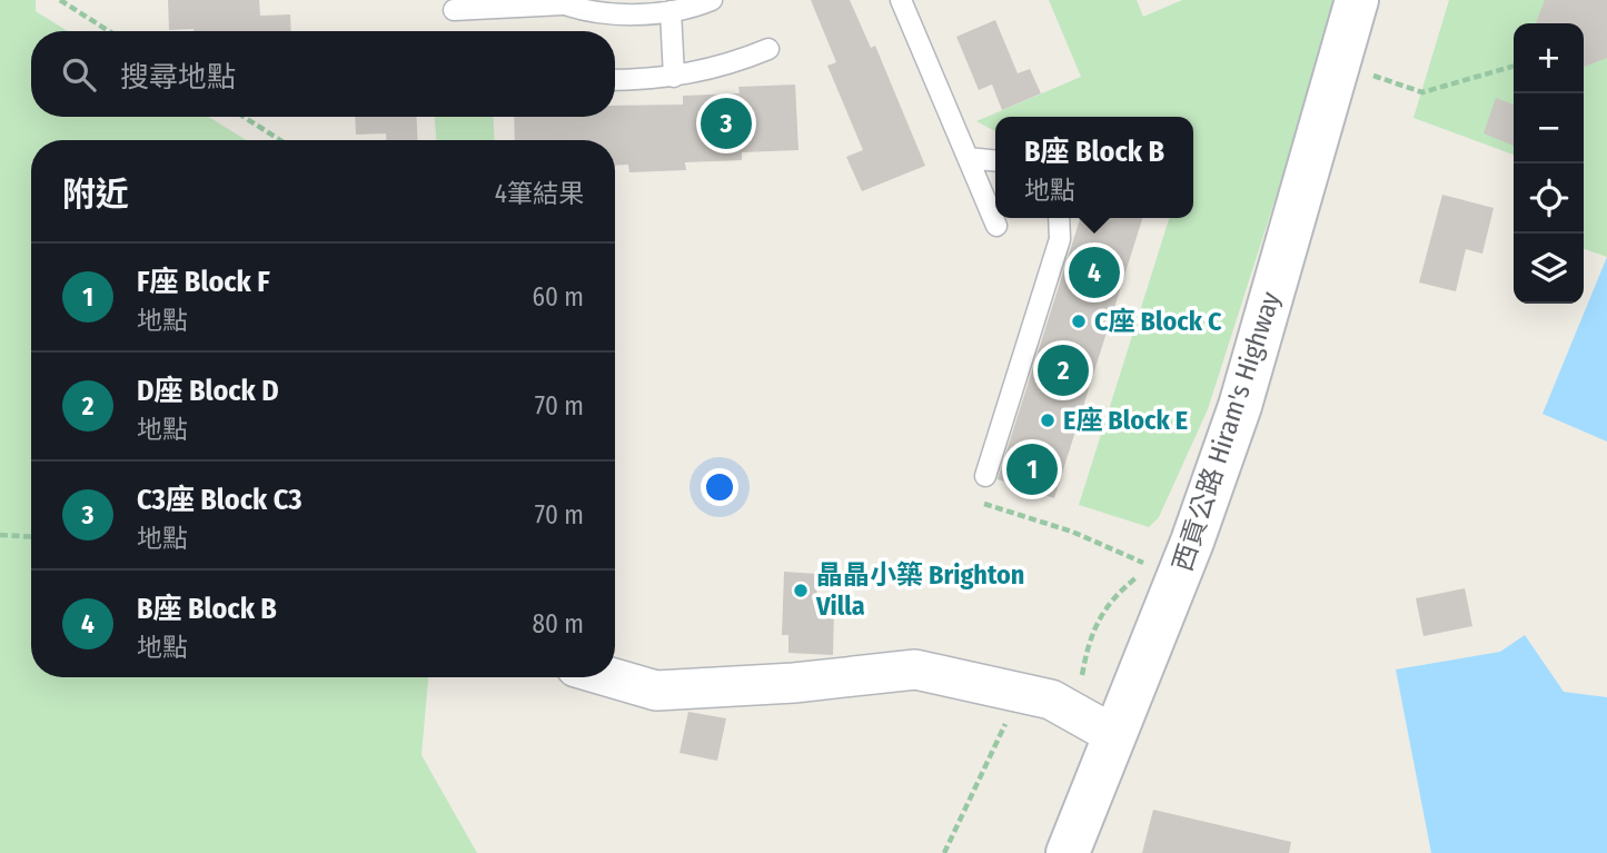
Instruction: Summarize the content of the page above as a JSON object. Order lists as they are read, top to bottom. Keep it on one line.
{"streets":{"main road":["西貢公路 Hiram's Highway"]},"places":["C座 Block C","E座 Block E","晶晶小築 Brighton Villa"],"page":{"map_buttons":["+","−"],"search":"搜尋地點","pins":["3","4","2","1"],"popup":["B座 Block B","地點"],"heading":["附近","4筆結果"],"list":[{"mark":"1","name":"F座 Block F","note":"地點","value":"60 m"},{"mark":"2","name":"D座 Block D","note":"地點","value":"70 m"},{"mark":"3","name":"C3座 Block C3","note":"地點","value":"70 m"},{"mark":"4","name":"B座 Block B","note":"地點","value":"80 m"}]}}
